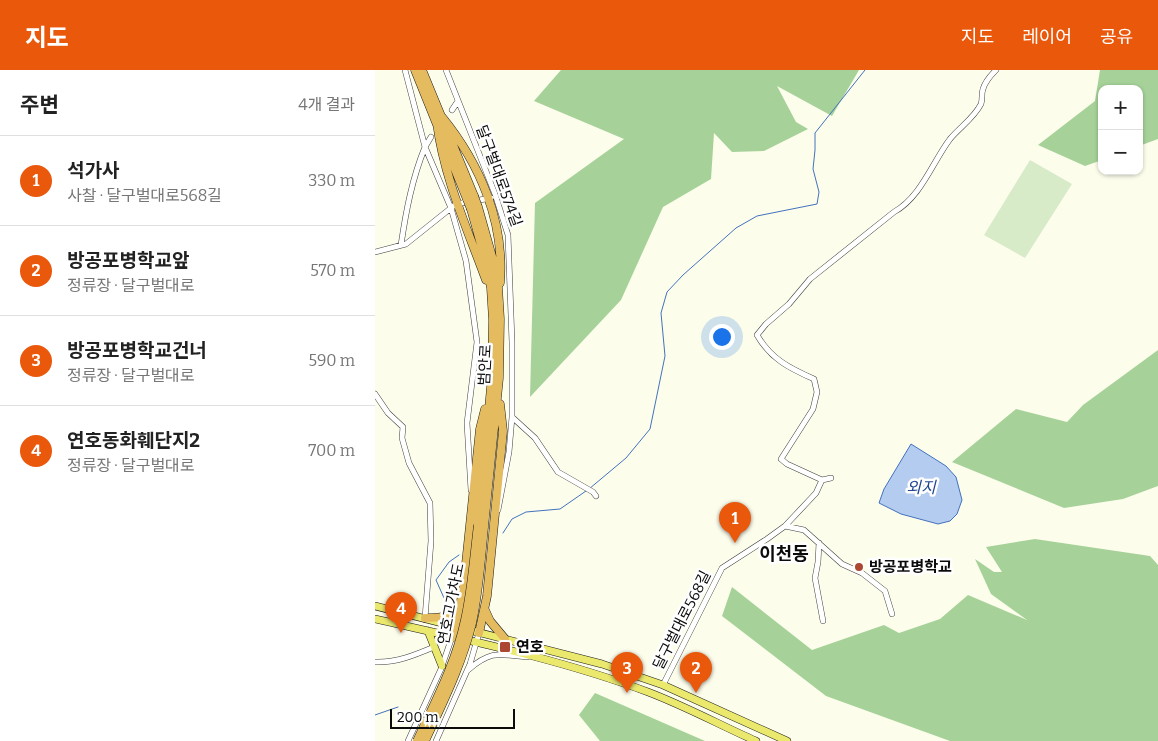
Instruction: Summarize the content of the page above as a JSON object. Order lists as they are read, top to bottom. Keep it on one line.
{"streets":{"highway":["범안로","연호고가차도"],"street":["달구벌대로574길","달구벌대로568길"]},"crossings":[["범안로","연호고가차도"]],"districts":["이천동"],"water":["외지"],"places":{"other":["방공포병학교"],"transit":["연호"]},"scale_bar":"200 m","page":{"header":"지도","nav":["지도","레이어","공유"],"heading":["주변","4개 결과"],"map_buttons":["+","−"],"list":[{"mark":"1","name":"석가사","note":"사찰 · 달구벌대로568길","value":"330 m"},{"mark":"2","name":"방공포병학교앞","note":"정류장 · 달구벌대로","value":"570 m"},{"mark":"3","name":"방공포병학교건너","note":"정류장 · 달구벌대로","value":"590 m"},{"mark":"4","name":"연호동화훼단지2","note":"정류장 · 달구벌대로","value":"700 m"}],"pins":["1","4","2","3"],"scale":"200 m"}}
